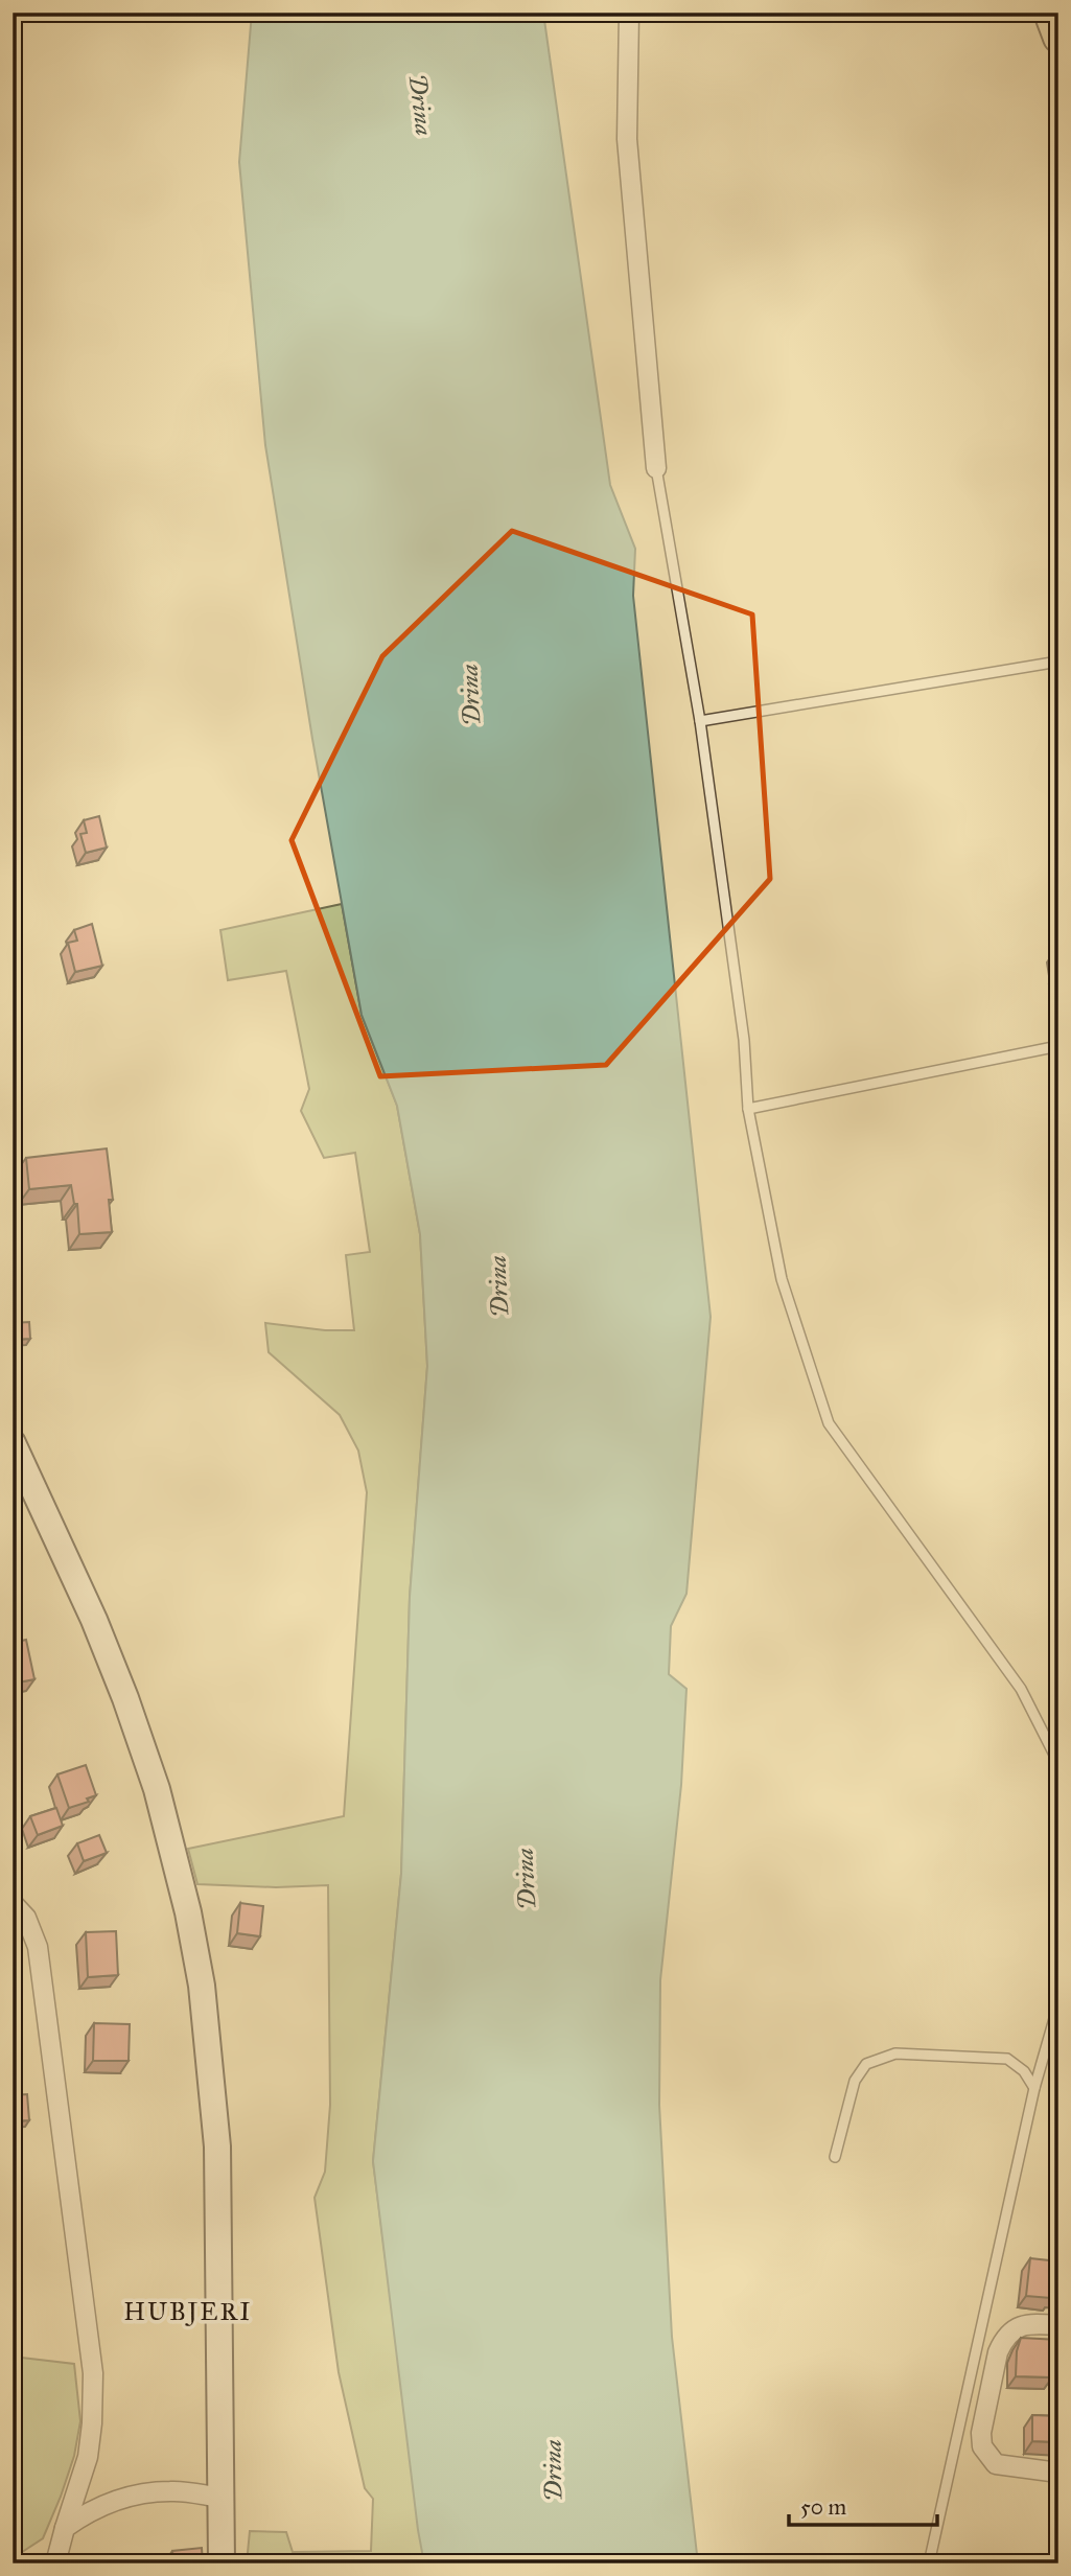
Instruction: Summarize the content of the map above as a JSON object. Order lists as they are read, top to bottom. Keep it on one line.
{"districts":["HUBJERI"],"water":["Drina"],"scale_bar":"50 m"}
